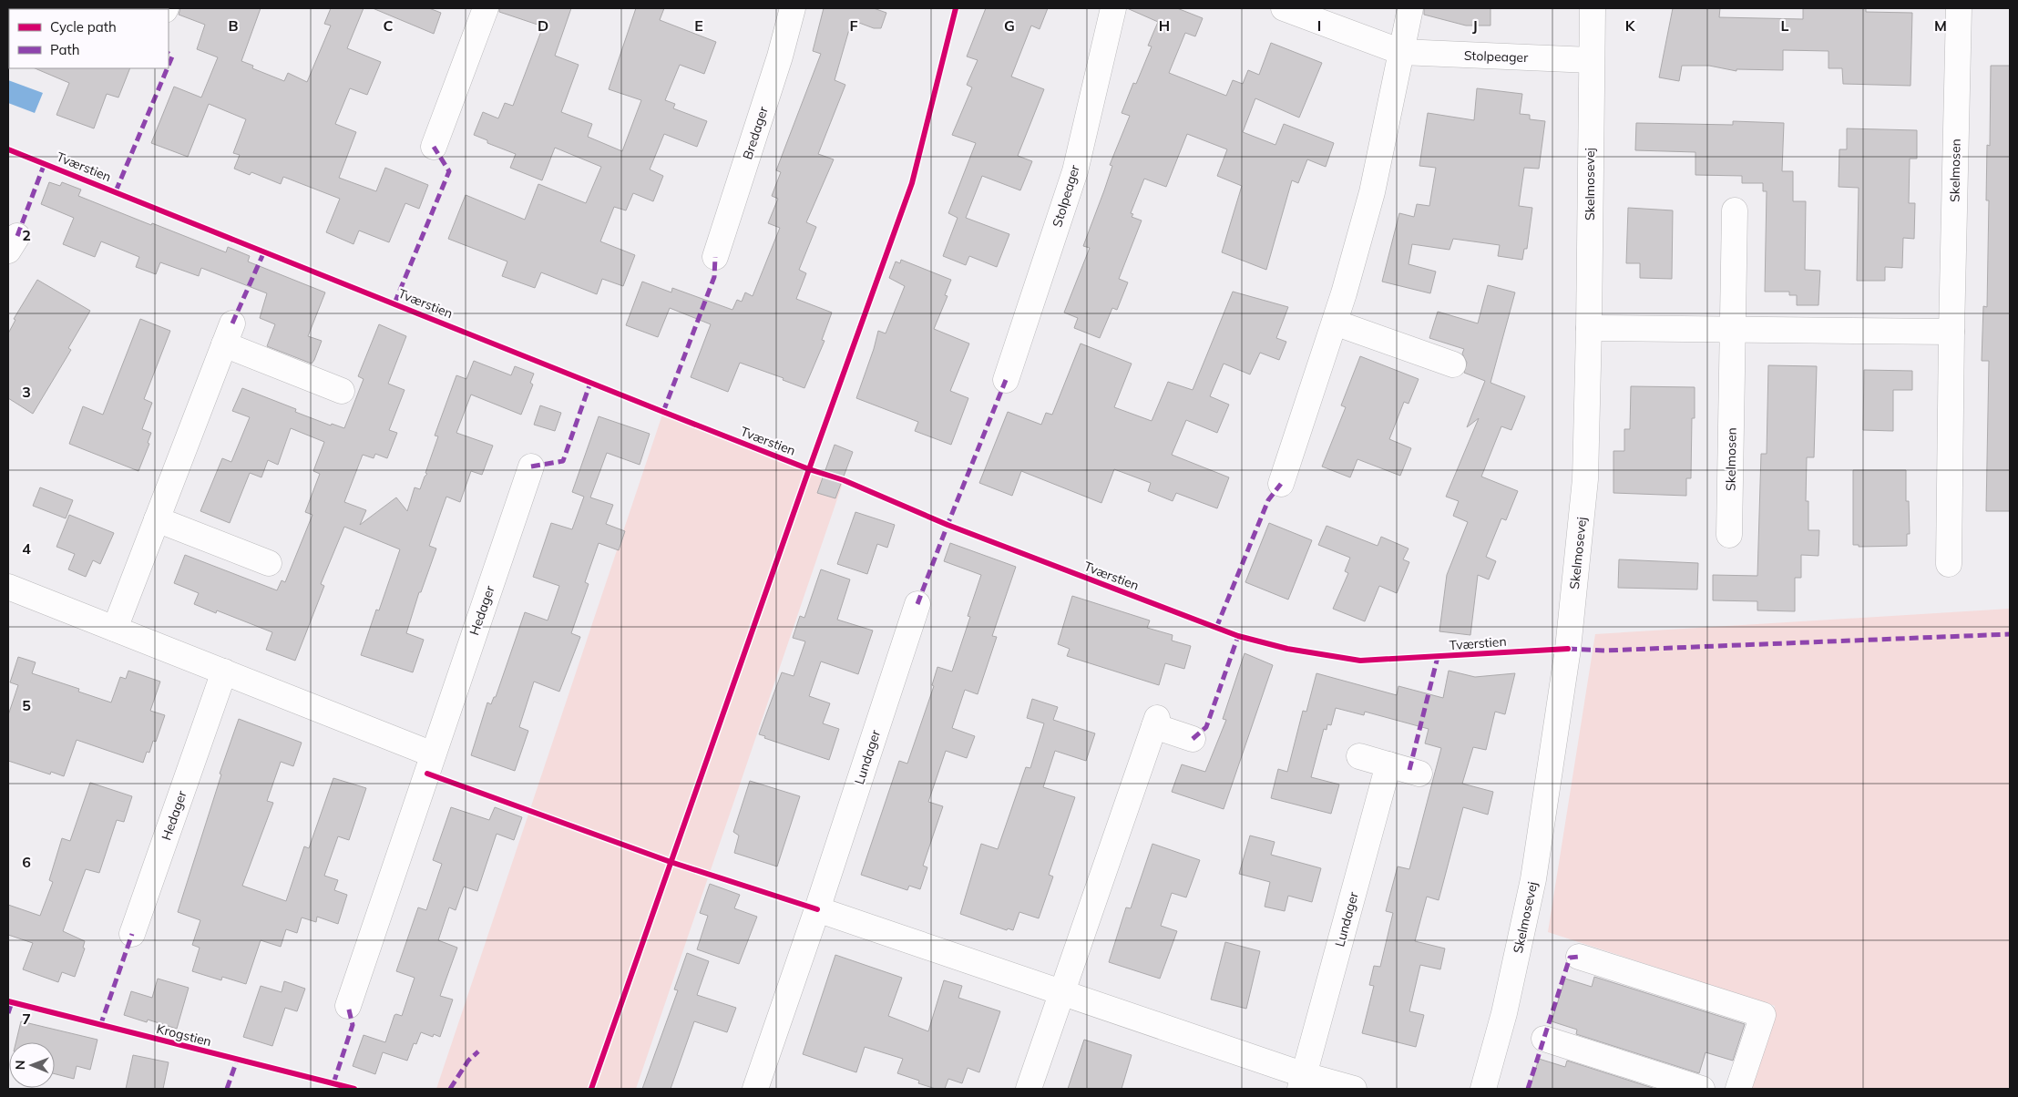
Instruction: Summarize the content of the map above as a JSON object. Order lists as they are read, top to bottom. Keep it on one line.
{"streets":{"street":["Stolpeager","Bredager","Skelmosen","Skelmosevej","Hedager","Lundager"],"cycle path":["Tværstien","Krogstien"]},"crossings":[["Stolpeager","Skelmosevej"]],"legend":["Cycle path","Path"],"north":"left","grid":{"columns":["B","C","D","E","F","G","H","I","J","K","L","M"],"rows":["2","3","4","5","6","7"]}}
